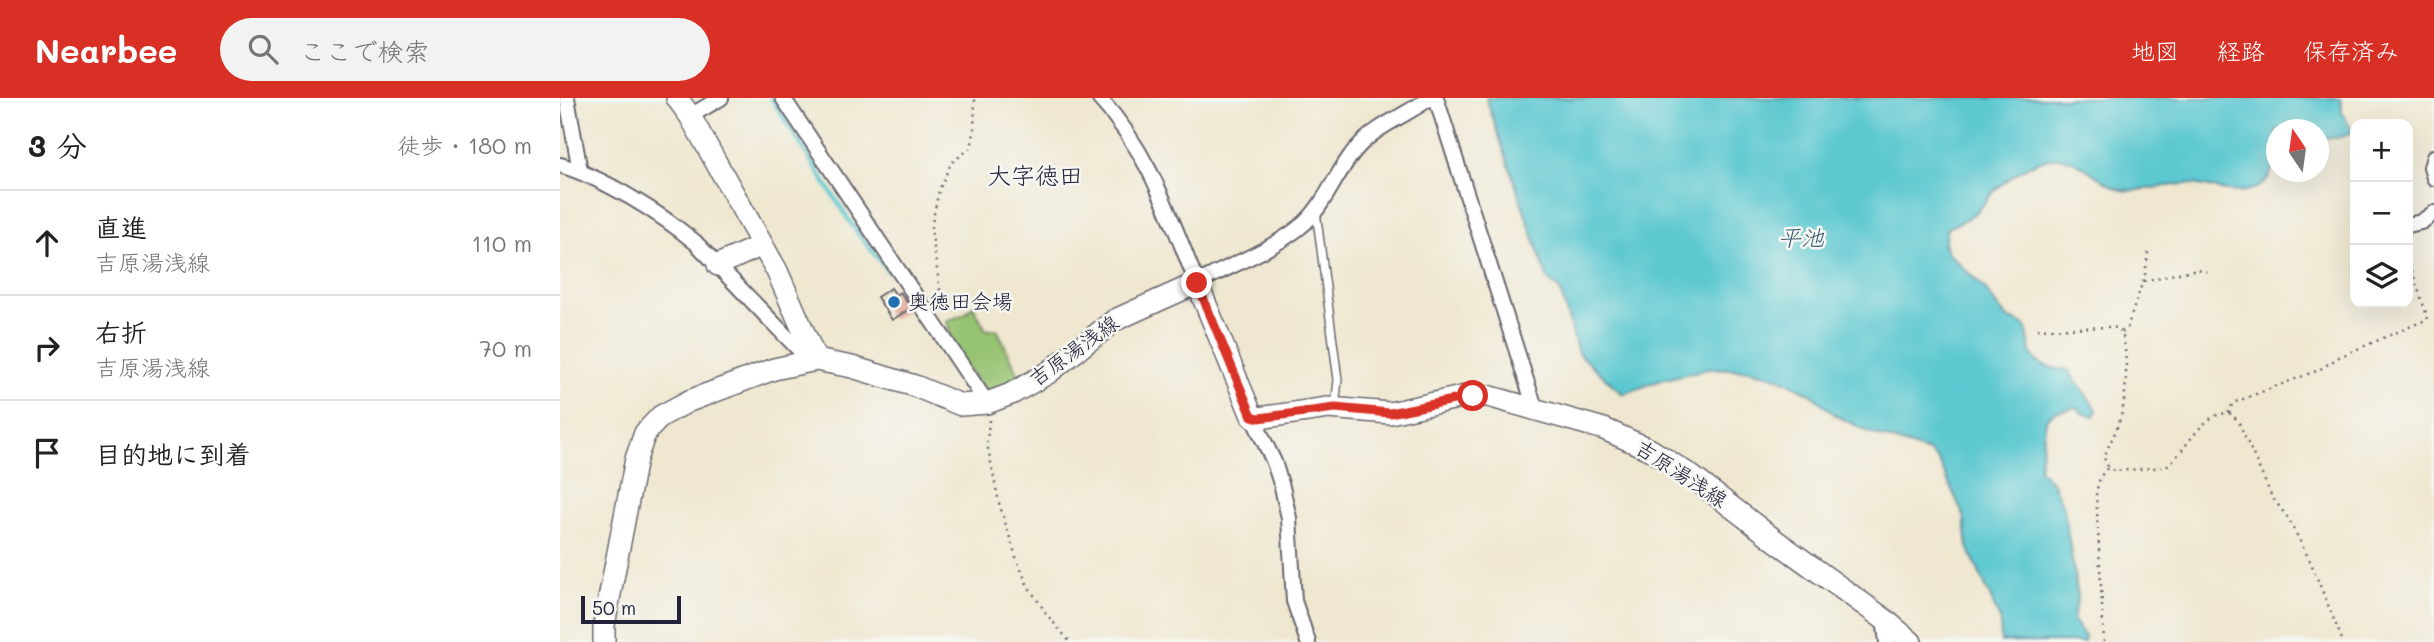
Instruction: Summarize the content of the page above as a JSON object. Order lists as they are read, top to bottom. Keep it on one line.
{"streets":{"main road":["吉原湯浅線"]},"districts":["大字徳田"],"water":["平池"],"places":["奥徳田会場"],"scale_bar":"50 m","north":"top","page":{"header":"Nearbee","search":"ここで検索","nav":["地図","経路","保存済み"],"heading":["3 分","徒歩 · 180 m"],"map_buttons":["+","−"],"list":[["直進","吉原湯浅線","110 m"],["右折","吉原湯浅線","70 m"],"目的地に到着"],"scale":"50 m"}}
